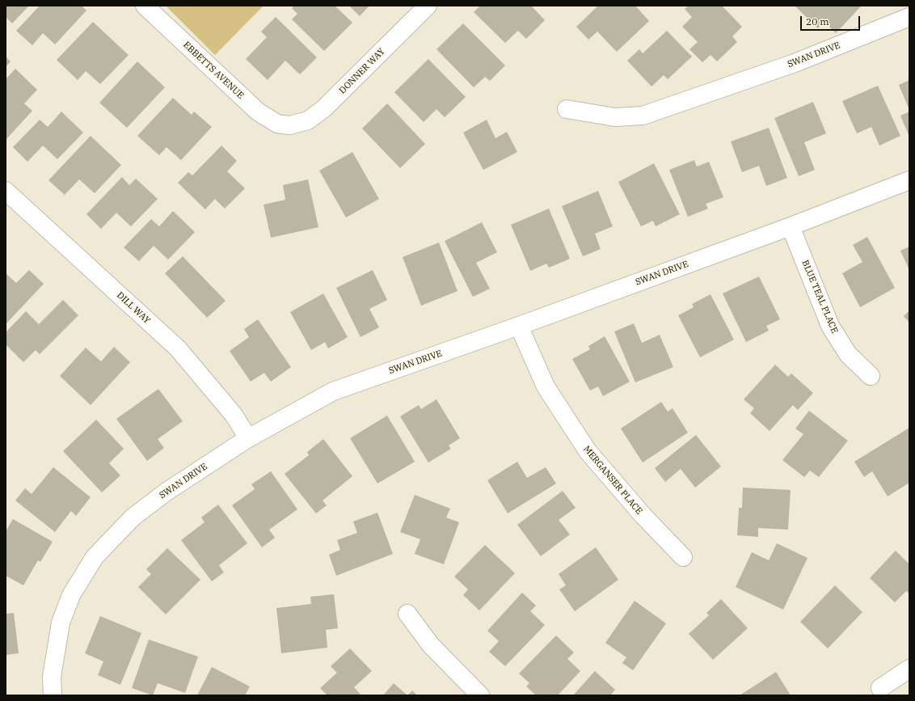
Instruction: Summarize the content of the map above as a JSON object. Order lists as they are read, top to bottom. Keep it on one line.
{"streets":{"street":["SWAN DRIVE","EBBETTS AVENUE","DONNER WAY","BLUE TEAL PLACE","DILL WAY","MERGANSER PLACE"]},"crossings":[["SWAN DRIVE","BLUE TEAL PLACE"],["SWAN DRIVE","DILL WAY"],["SWAN DRIVE","MERGANSER PLACE"],["EBBETTS AVENUE","DONNER WAY"]],"scale_bar":"20 m"}
